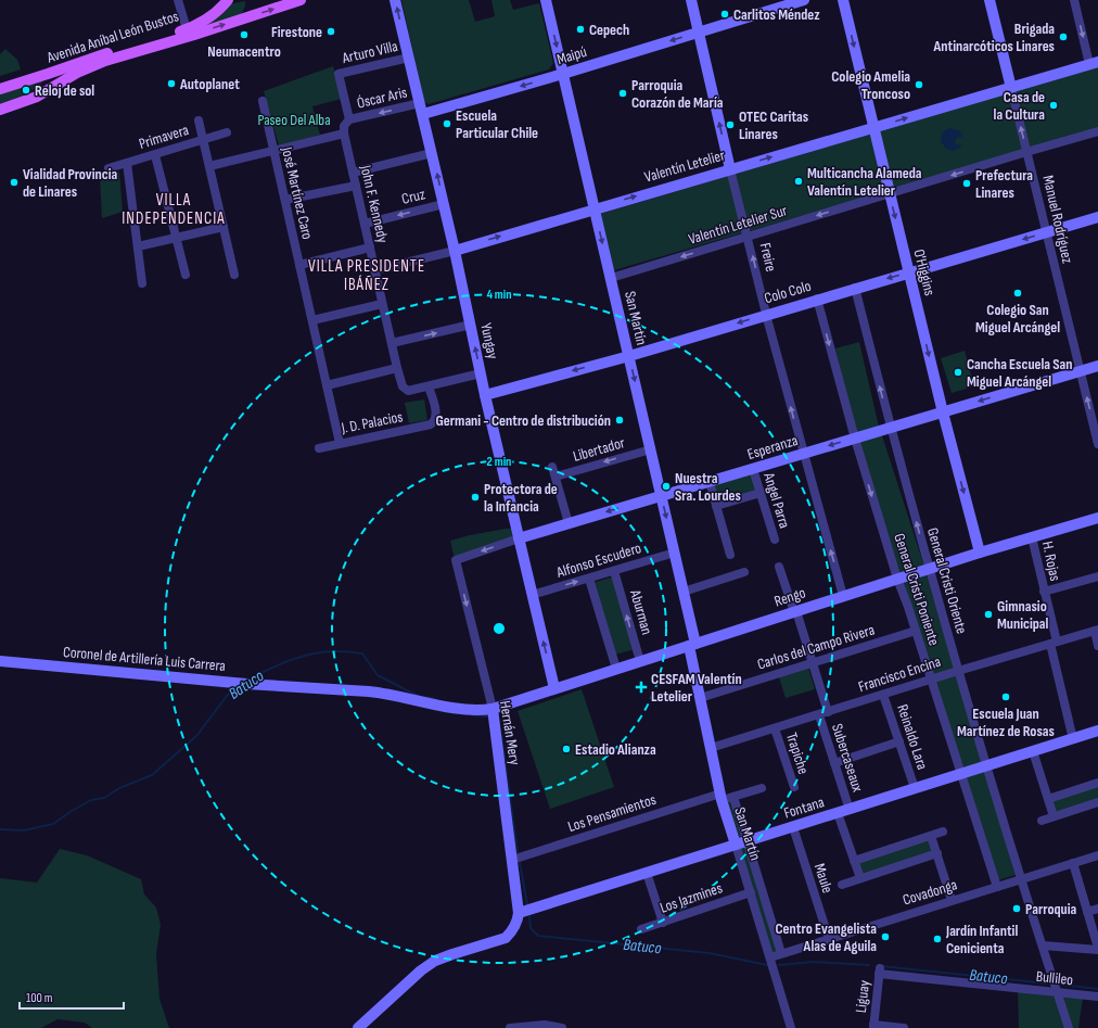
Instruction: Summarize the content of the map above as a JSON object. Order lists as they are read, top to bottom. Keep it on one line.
{"streets":{"main road":["Avenida Aníbal León Bustos","Maipú","Valentín Letelier","Manuel Rodríguez","Freire","O'Higgins","Colo Colo","San Martín","Yungay","Esperanza","Rengo","Coronel de Artillería Luis Carrera","Hernán Mery","Fontana"],"street":["Arturo Villa","Óscar Aris","Primavera","José Martínez Caro","Cruz","John F. Kennedy","Valentín Letelier Sur","J. D. Palacios","Libertador","Angel Parra","Alfonso Escudero","H. Rojas","General Cristi Oriente","General Cristi Poniente","Aburman","Carlos del Campo Rivera","Francisco Encina","Reinaldo Lara","Trapiche","Subercaseaux","Los Pensamientos","Maule","Covadonga","Los Jazmines","Bullileo","Liguay"]},"crossings":[["Arturo Villa","Óscar Aris"],["Arturo Villa","Yungay"],["Maipú","Freire"],["Maipú","San Martín"],["Maipú","Yungay"],["Óscar Aris","Yungay"],["Valentín Letelier","Manuel Rodríguez"],["Valentín Letelier","Freire"],["Valentín Letelier","O'Higgins"],["Valentín Letelier","San Martín"],["Valentín Letelier","Yungay"],["José Martínez Caro","J. D. Palacios"],["Cruz","John F. Kennedy"],["Cruz","Yungay"],["John F. Kennedy","J. D. Palacios"],["Manuel Rodríguez","Valentín Letelier Sur"],["Manuel Rodríguez","Colo Colo"],["Manuel Rodríguez","Esperanza"],["Valentín Letelier Sur","Freire"],["Valentín Letelier Sur","O'Higgins"],["Valentín Letelier Sur","San Martín"],["Freire","Colo Colo"],["Freire","Esperanza"],["Freire","Rengo"],["O'Higgins","Colo Colo"],["O'Higgins","Esperanza"],["O'Higgins","Rengo"],["Colo Colo","San Martín"],["Colo Colo","Yungay"],["Colo Colo","General Cristi Oriente"],["Colo Colo","General Cristi Poniente"],["San Martín","Esperanza"],["San Martín","Libertador"],["San Martín","Alfonso Escudero"],["San Martín","Rengo"],["San Martín","Carlos del Campo Rivera"],["San Martín","Francisco Encina"],["San Martín","Fontana"],["San Martín","Los Pensamientos"],["San Martín","Covadonga"],["San Martín","Los Jazmines"],["Yungay","Esperanza"],["Yungay","Alfonso Escudero"],["Yungay","Rengo"],["Esperanza","Angel Parra"],["Esperanza","General Cristi Oriente"],["Esperanza","General Cristi Poniente"],["Esperanza","Hernán Mery"],["Alfonso Escudero","Aburman"],["H. Rojas","Rengo"],["H. Rojas","Francisco Encina"],["H. Rojas","Fontana"],["General Cristi Oriente","Rengo"],["General Cristi Oriente","Francisco Encina"],["General Cristi Oriente","Fontana"],["General Cristi Oriente","Covadonga"],["General Cristi Oriente","Bullileo"],["General Cristi Poniente","Rengo"],["General Cristi Poniente","Carlos del Campo Rivera"],["General Cristi Poniente","Francisco Encina"],["General Cristi Poniente","Fontana"],["General Cristi Poniente","Covadonga"],["Rengo","Aburman"],["Rengo","Coronel de Artillería Luis Carrera"],["Rengo","Hernán Mery"],["Rengo","Subercaseaux"],["Carlos del Campo Rivera","Subercaseaux"],["Coronel de Artillería Luis Carrera","Hernán Mery"],["Francisco Encina","Reinaldo Lara"],["Francisco Encina","Trapiche"],["Francisco Encina","Subercaseaux"],["Hernán Mery","Fontana"],["Hernán Mery","Los Pensamientos"],["Reinaldo Lara","Fontana"],["Subercaseaux","Fontana"],["Fontana","Maule"],["Maule","Covadonga"],["Bullileo","Liguay"]],"one_way":["Maipú","Valentín Letelier","Valentín Letelier Sur","Freire","O'Higgins","Colo Colo","Yungay","Esperanza","Libertador","Alfonso Escudero","General Cristi Oriente","General Cristi Poniente","Hernán Mery"],"districts":["VILLA INDEPENDENCIA","VILLA PRESIDENTE IBÁÑEZ"],"water":["Batuco"],"parks":["Paseo Del Alba"],"places":{"other":["Carlitos Méndez","Cepech","Firestone","Neumacentro","Brigada Antinarcóticos Linares","Autoplanet","Colegio Amelia Troncoso","Reloj de sol","Parroquia Corazón de María","Casa de la Cultura","Escuela Particular Chile","OTEC Caritas Linares","Multicancha Alameda Valentín Letelier","Vialidad Provincia de Linares","Prefectura Linares","Colegio San Miguel Arcángel","Cancha Escuela San Miguel Arcángel","Germani - Centro de distribución","Nuestra Sra. Lourdes","Protectora de la Infancia","Gimnasio Municipal","Escuela Juan Martínez de Rosas","Estadio Alianza","Parroquia","Centro Evangelista Alas de Aguila","Jardín Infantil Cenicienta"],"health":["CESFAM Valentín Letelier"]},"scale_bar":"100 m","rings":["4 min","2 min"]}
